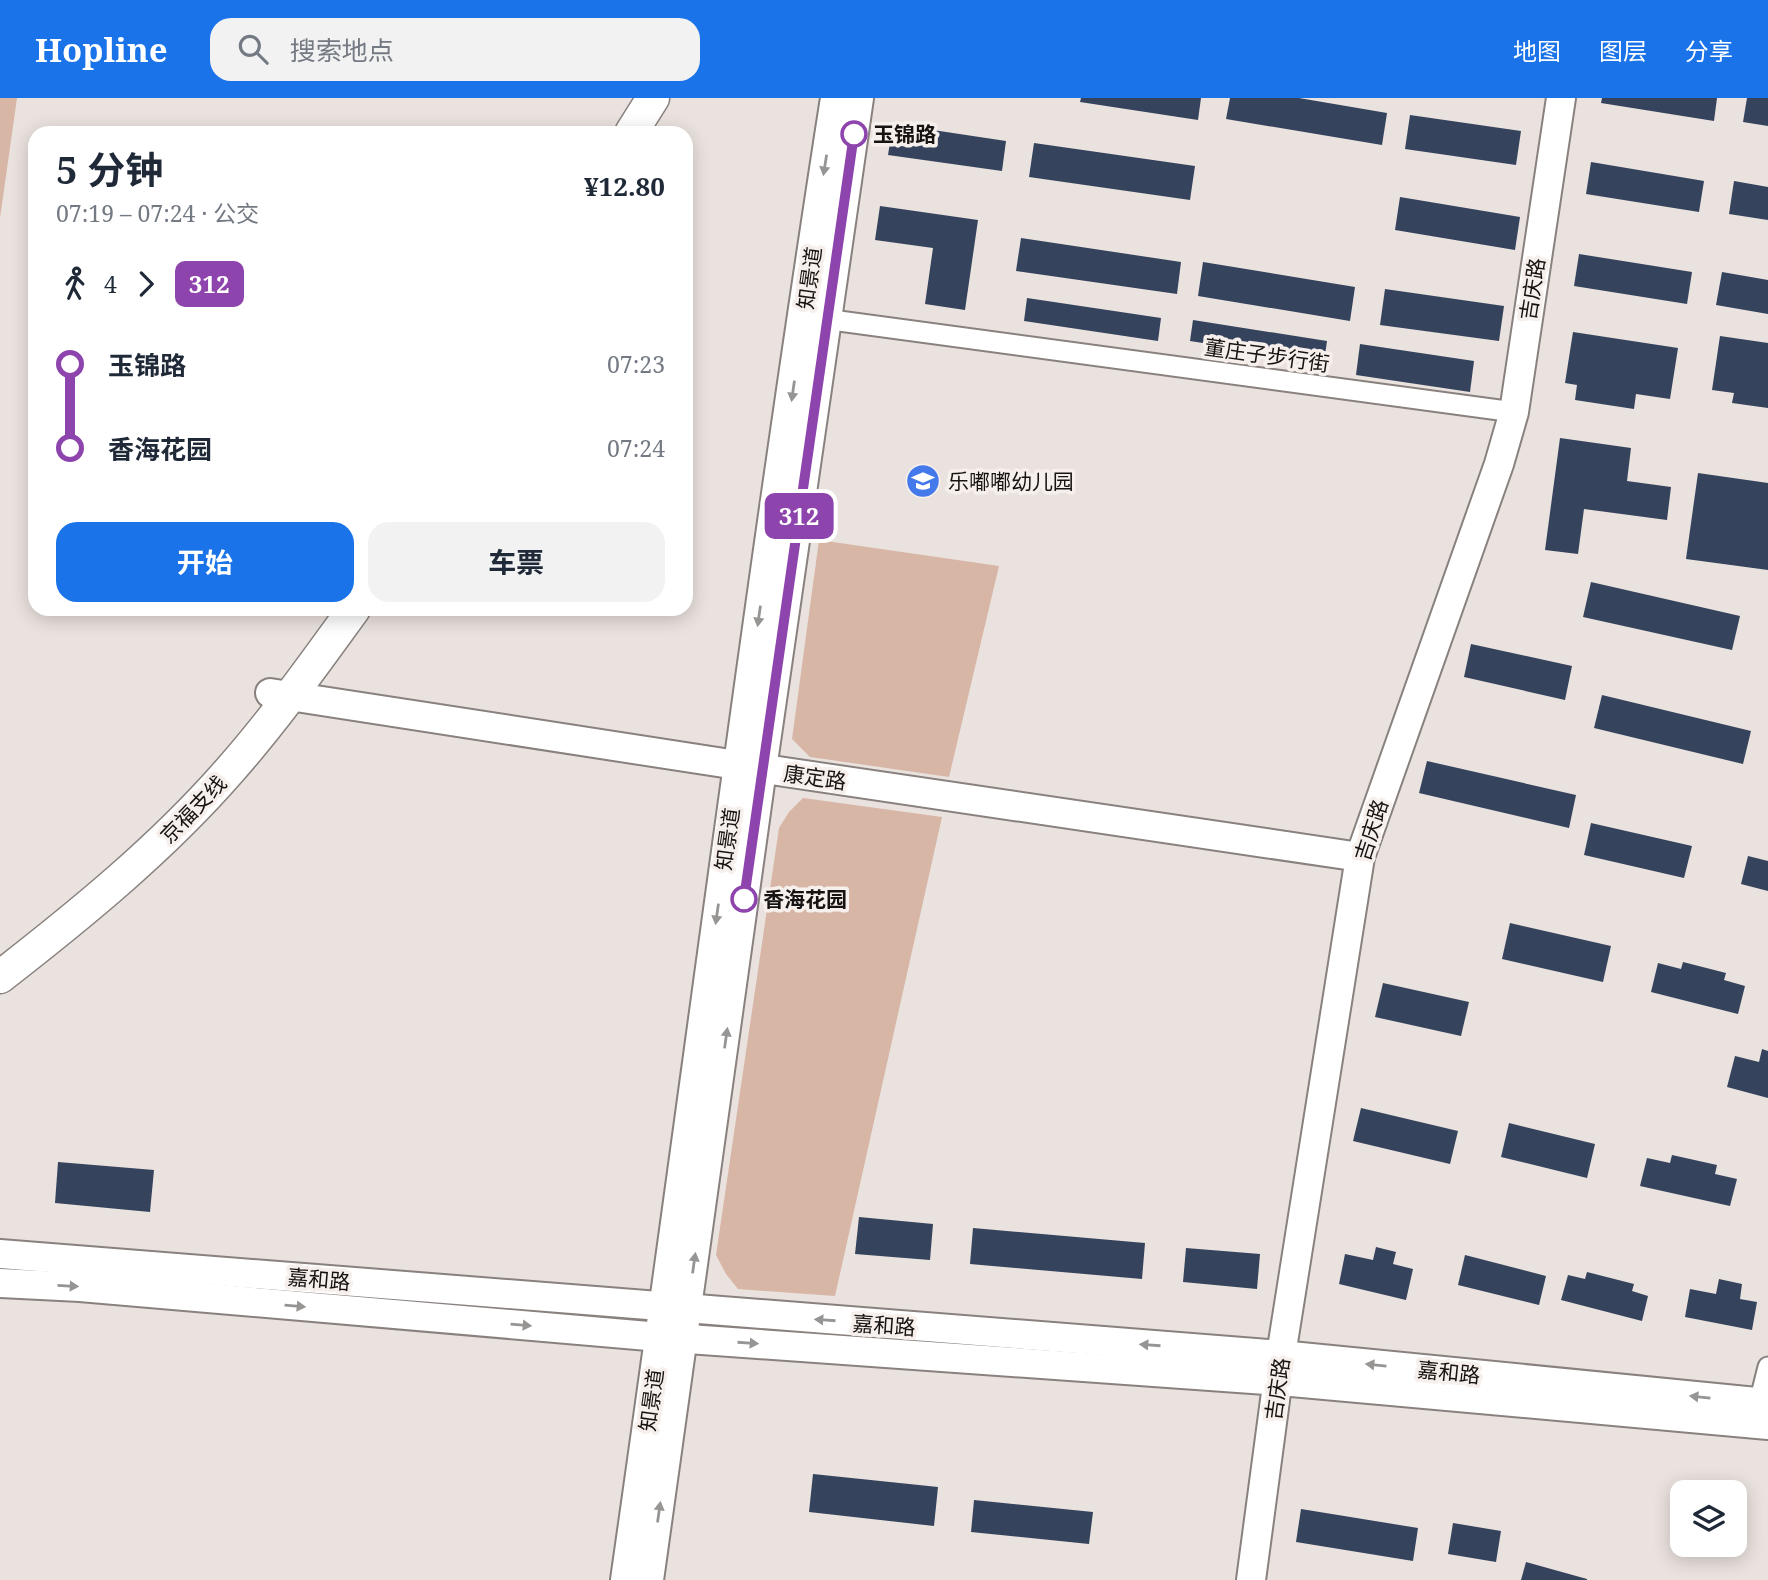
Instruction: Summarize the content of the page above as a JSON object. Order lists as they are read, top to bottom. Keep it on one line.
{"streets":{"main road":["知景道","吉庆路","康定路","京福支线","嘉和路"],"street":["董庄子步行街"]},"crossings":[["知景道","董庄子步行街"],["知景道","康定路"],["知景道","嘉和路"],["吉庆路","董庄子步行街"],["吉庆路","康定路"],["吉庆路","嘉和路"],["康定路","京福支线"]],"places":{"other":["玉锦路","香海花园"],"school or university":["乐嘟嘟幼儿园"]},"lines":["bus line 312"],"page":{"header":"Hopline","search":"搜索地点","nav":["地图","图层","分享"],"on_map":"312","heading":["5 分钟","07:19 – 07:24 · 公交","¥12.80"],"legs":["4","312"],"list":[{"name":"玉锦路","value":"07:23"},{"name":"香海花园","value":"07:24"}],"buttons":["开始","车票"]}}
